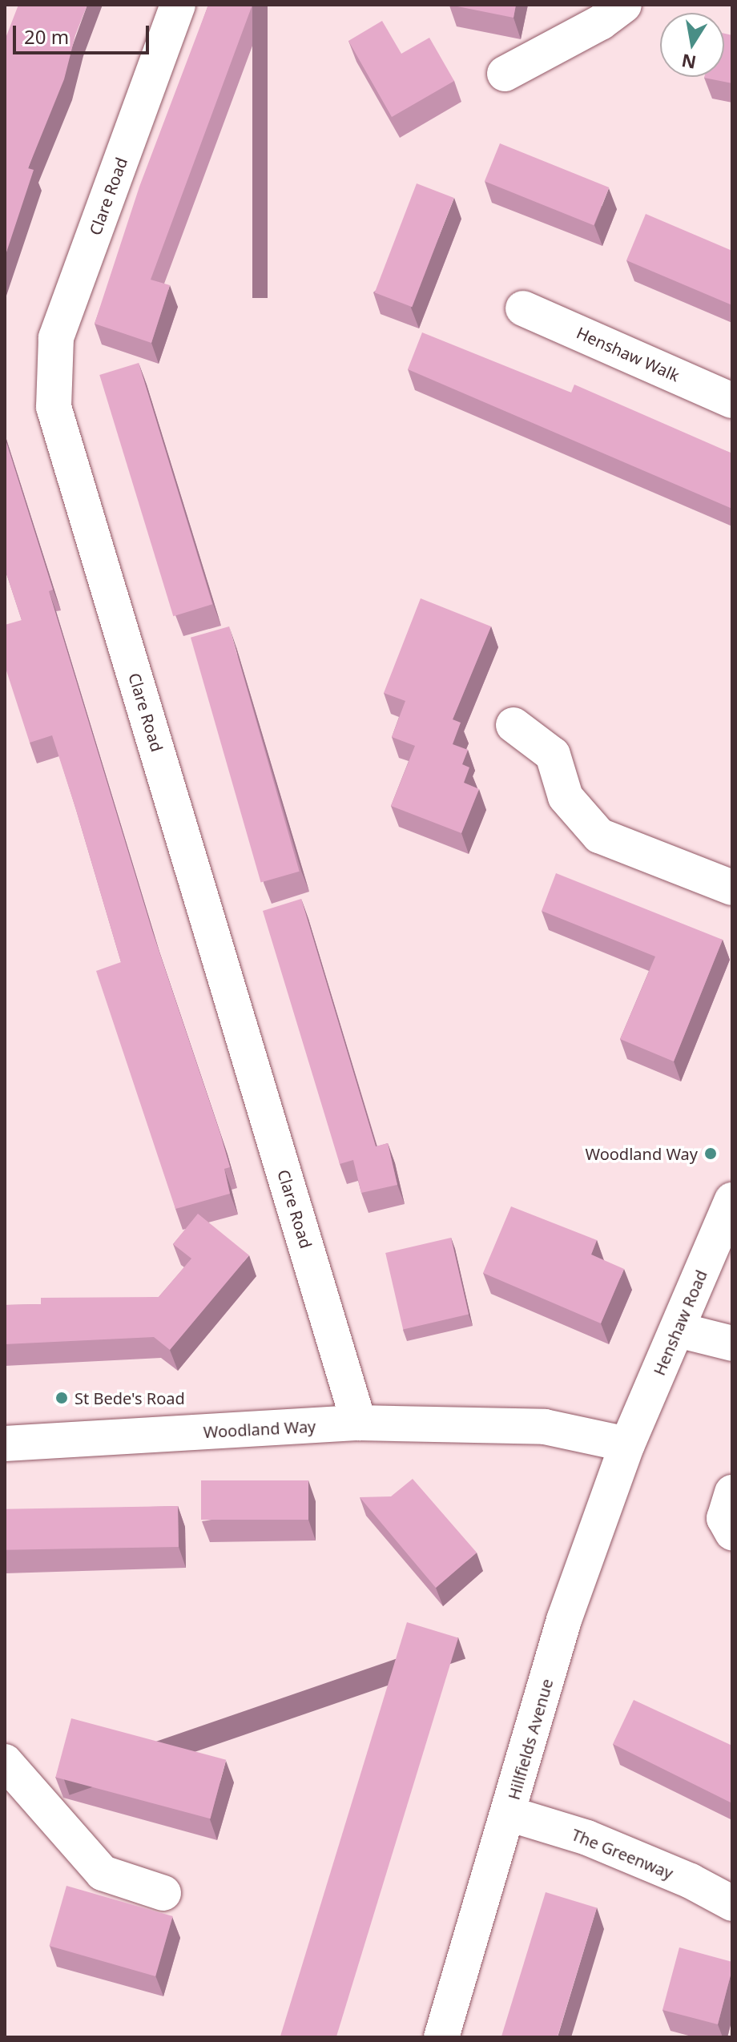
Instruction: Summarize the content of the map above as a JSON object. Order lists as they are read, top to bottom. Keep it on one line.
{"streets":{"street":["Clare Road","Henshaw Walk","Henshaw Road","Woodland Way","Hillfields Avenue","The Greenway"]},"crossings":[["Clare Road","Woodland Way"],["Henshaw Road","Woodland Way"],["Henshaw Road","Hillfields Avenue"],["Woodland Way","Hillfields Avenue"],["Hillfields Avenue","The Greenway"]],"places":["Woodland Way","St Bede's Road"],"scale_bar":"20 m","north":"bottom"}
